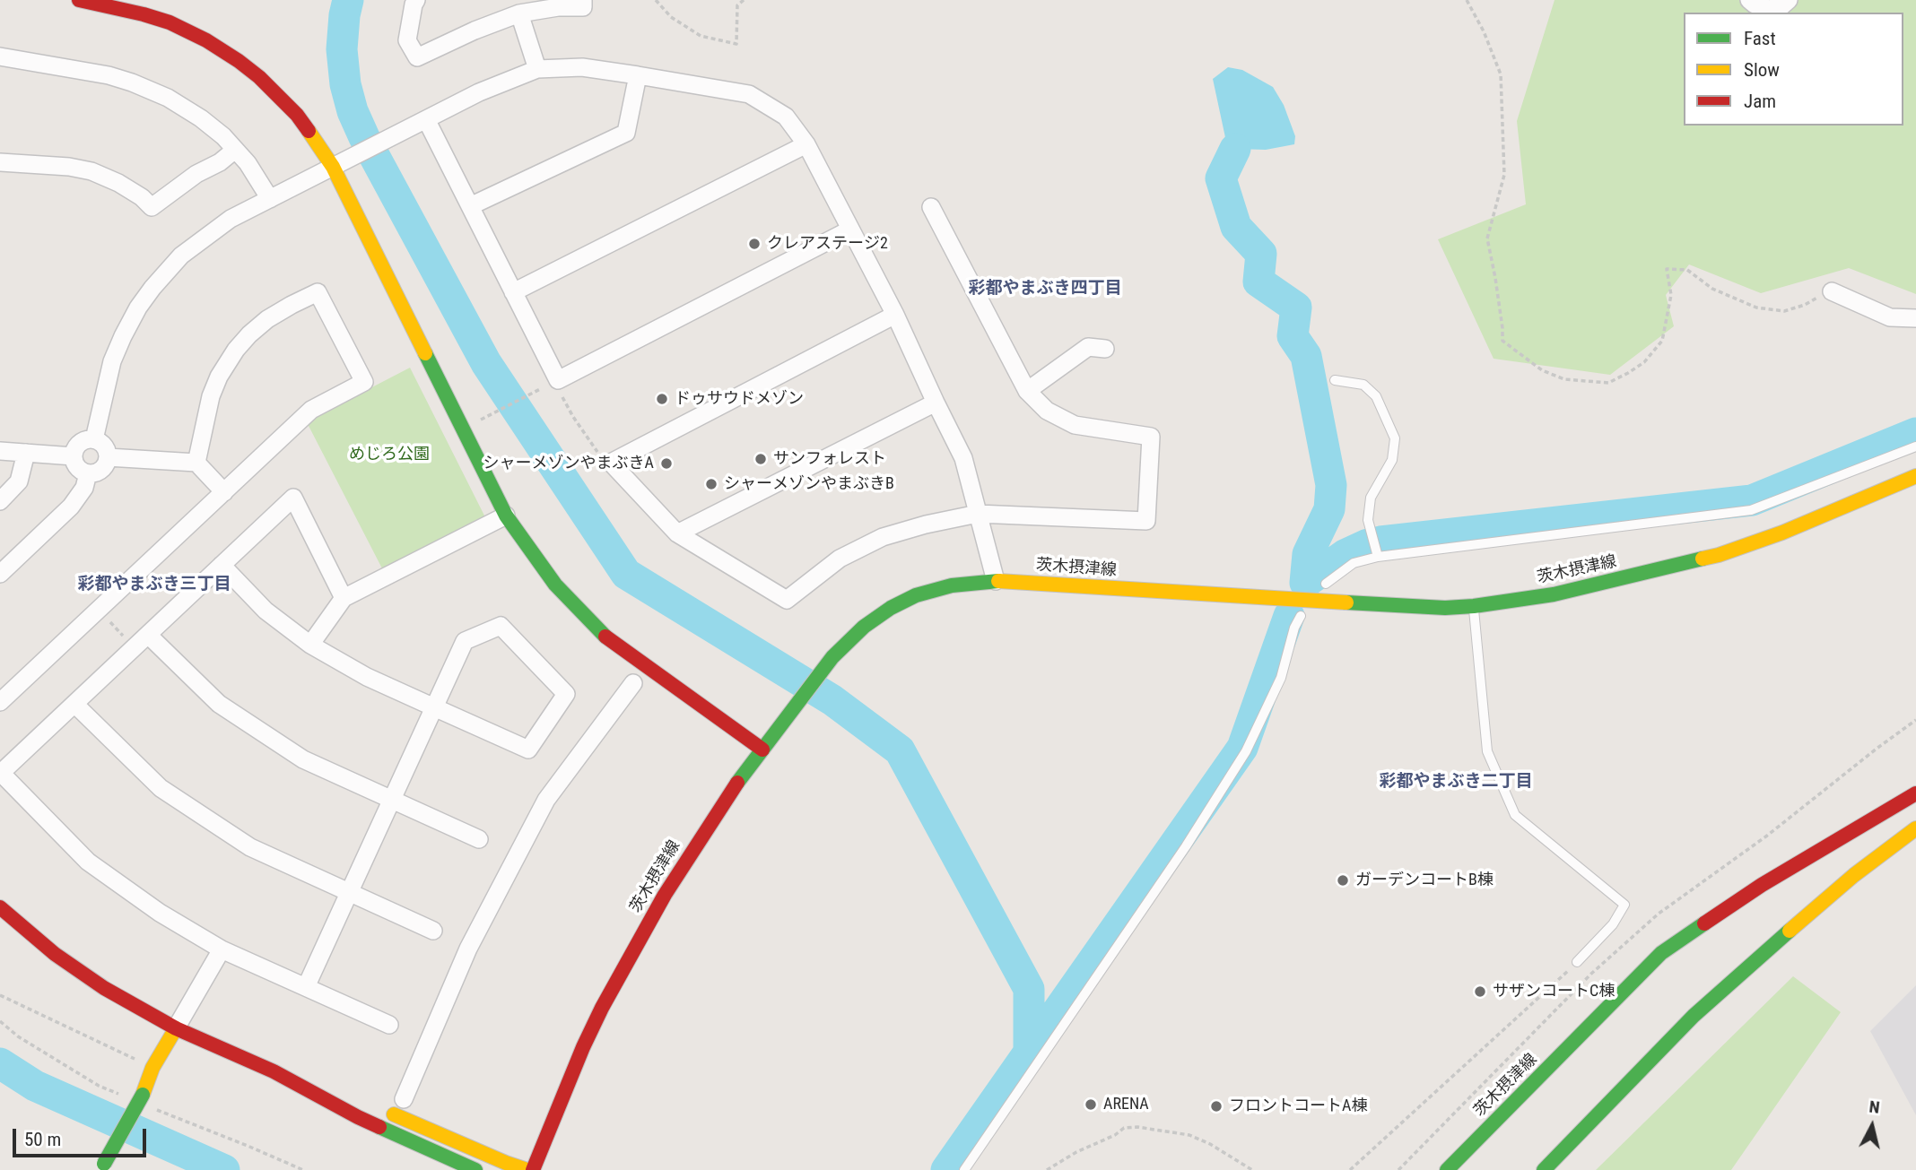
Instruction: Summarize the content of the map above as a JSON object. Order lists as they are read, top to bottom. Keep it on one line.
{"streets":{"main road":["茨木摂津線"]},"districts":["彩都やまぶき四丁目","彩都やまぶき三丁目","彩都やまぶき二丁目"],"parks":["めじろ公園"],"places":["クレアステージ2","ドゥサウドメゾン","サンフォレスト","シャーメゾンやまぶきA","シャーメゾンやまぶきB","ガーデンコートB棟","サザンコートC棟","ARENA","フロントコートA棟"],"legend":["Fast","Slow","Jam"],"scale_bar":"50 m","north":"top"}
